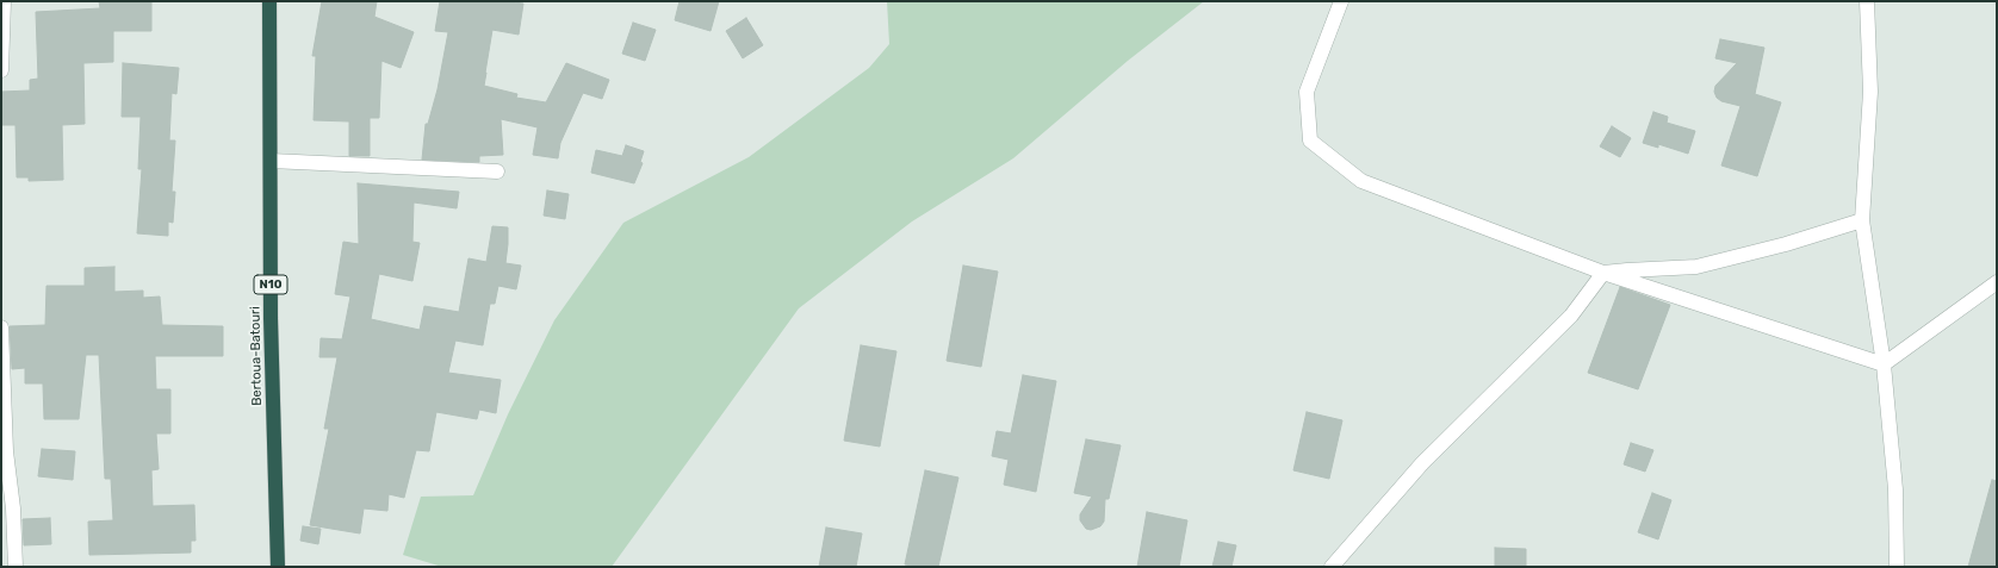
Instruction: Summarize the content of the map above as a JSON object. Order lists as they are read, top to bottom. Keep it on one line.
{"streets":{"highway":["N10","Bertoua-Batouri"]}}
